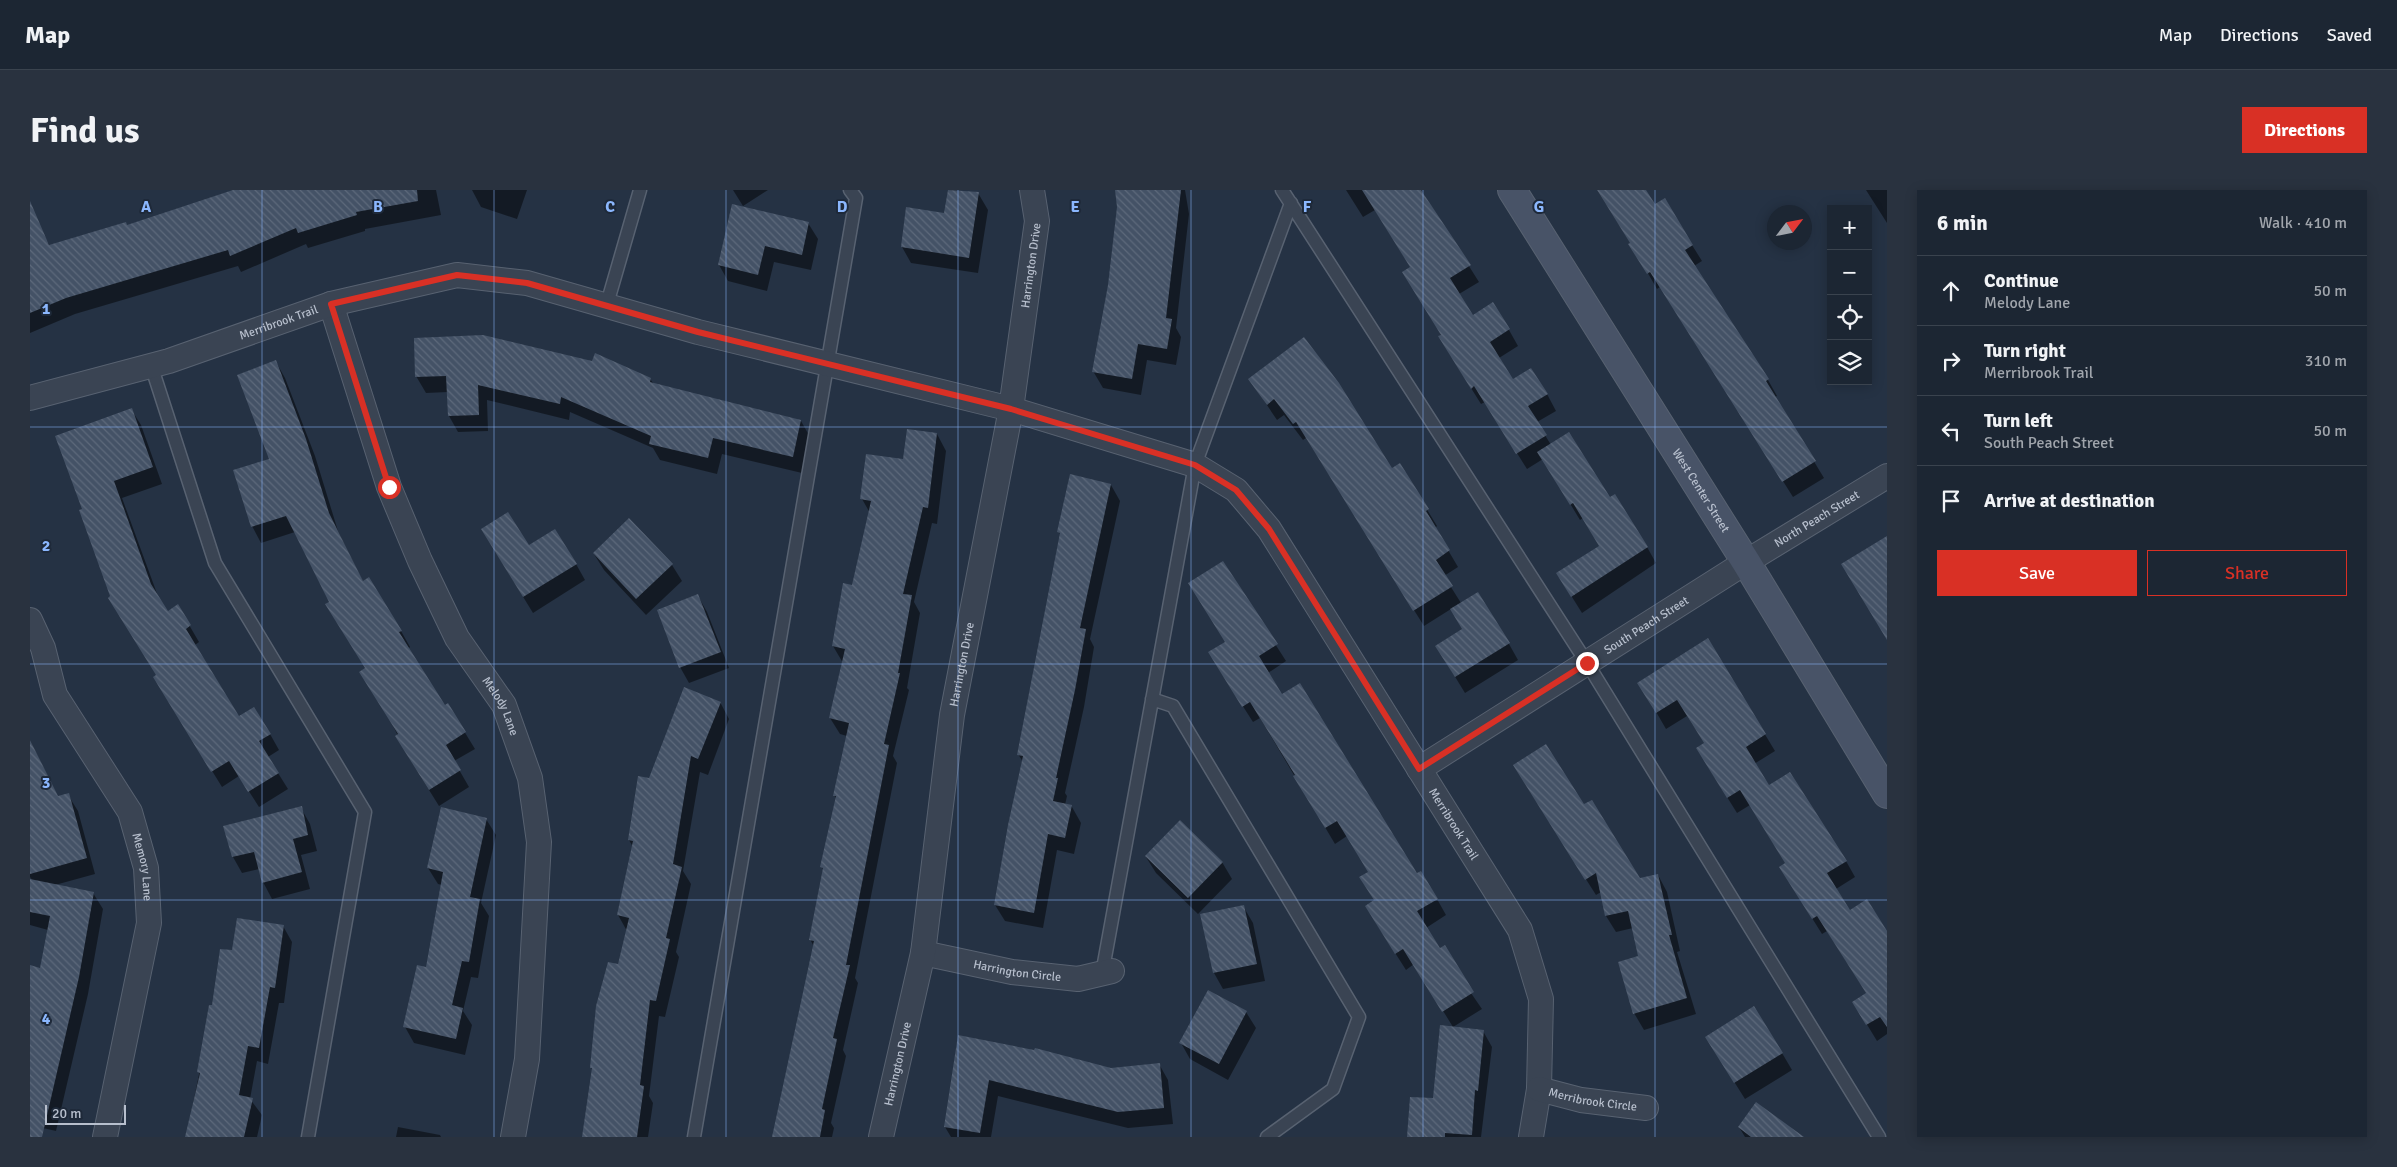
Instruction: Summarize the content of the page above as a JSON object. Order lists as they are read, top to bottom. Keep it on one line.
{"streets":{"street":["Harrington Drive","Merribrook Trail","West Center Street","North Peach Street","South Peach Street","Melody Lane","Memory Lane","Harrington Circle","Merribrook Circle"]},"crossings":[["Harrington Drive","Merribrook Trail"],["Harrington Drive","Harrington Circle"],["Merribrook Trail","South Peach Street"],["Merribrook Trail","Melody Lane"],["Merribrook Trail","Merribrook Circle"],["West Center Street","North Peach Street"],["West Center Street","South Peach Street"],["North Peach Street","South Peach Street"]],"scale_bar":"20 m","north":"top right","page":{"header":"Map","nav":["Map","Directions","Saved"],"buttons":["Directions",["Save","Share"]],"title":"Find us","heading":["6 min","Walk · 410 m"],"map_buttons":["+","−"],"list":[["Continue","Melody Lane","50 m"],["Turn right","Merribrook Trail","310 m"],["Turn left","South Peach Street","50 m"],"Arrive at destination"],"scale":"20 m"},"grid":{"columns":["A","B","C","D","E","F","G"],"rows":["1","2","3","4"]}}
